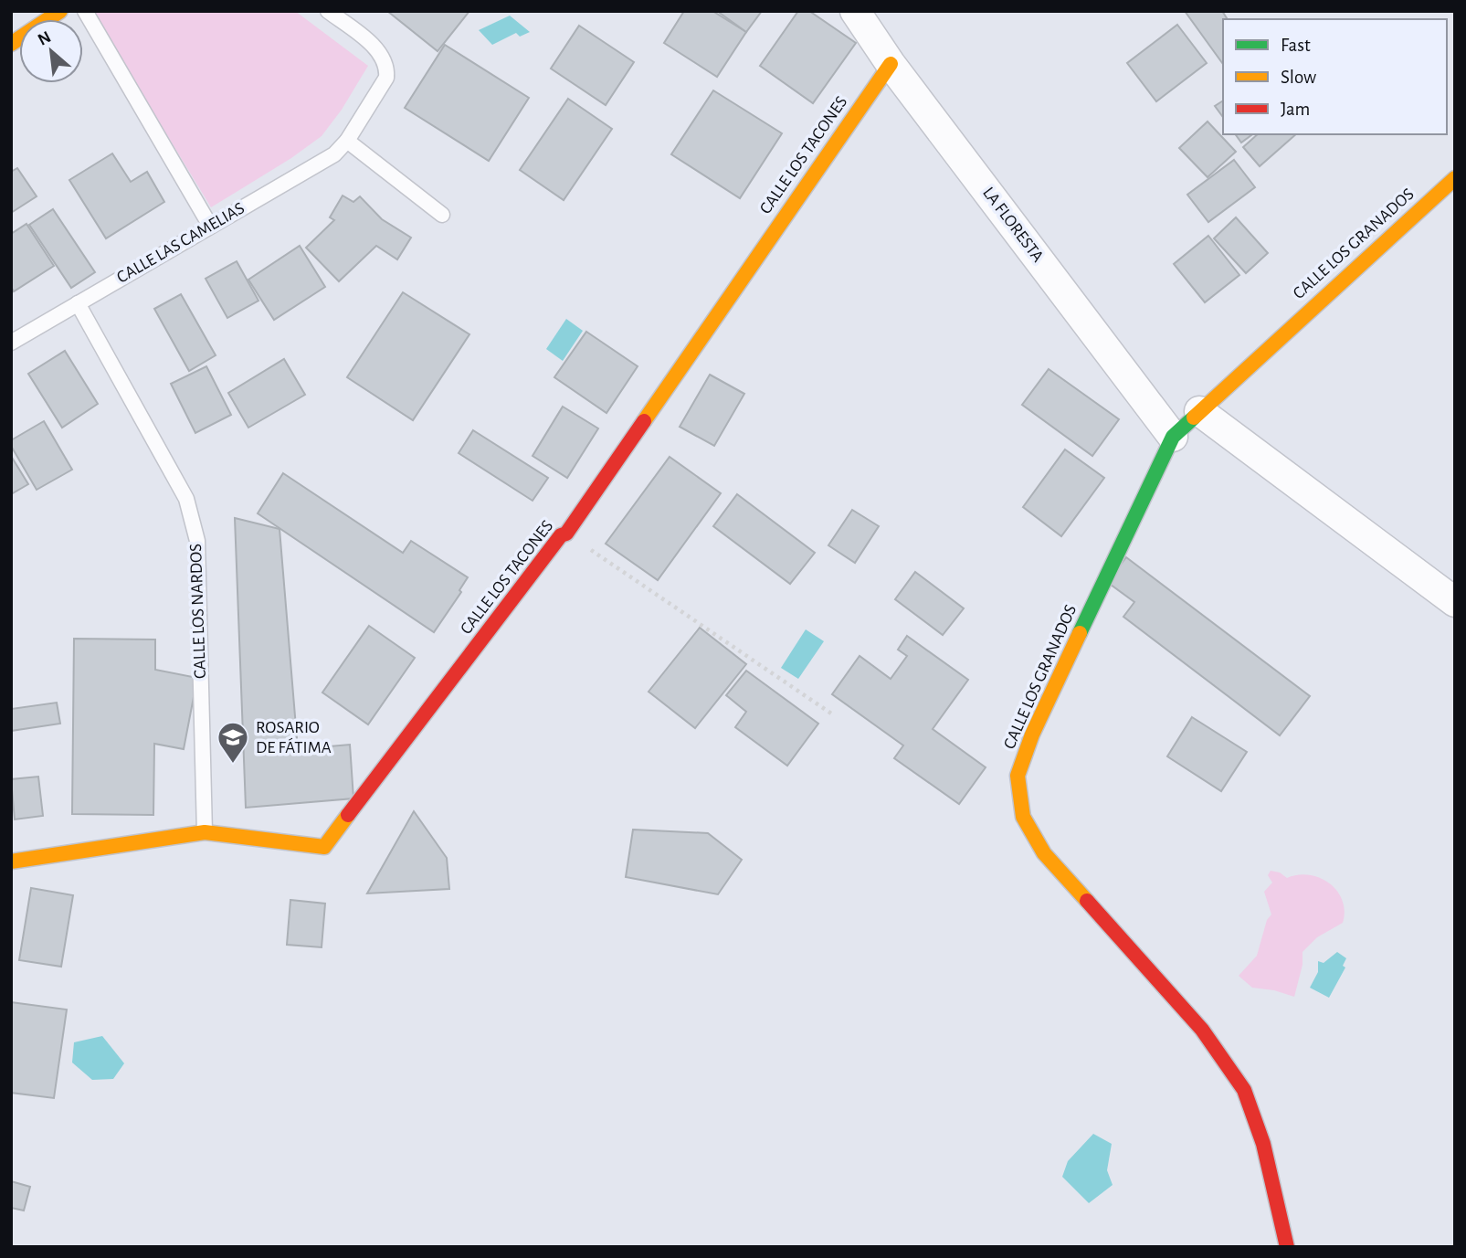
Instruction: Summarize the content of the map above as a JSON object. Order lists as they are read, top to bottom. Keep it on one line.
{"streets":{"street":["CALLE LOS TACONES","LA FLORESTA","CALLE LOS GRANADOS"],"lane":["CALLE LAS CAMELIAS","CALLE LOS NARDOS"]},"crossings":[["CALLE LOS TACONES","LA FLORESTA"],["CALLE LOS TACONES","CALLE LOS NARDOS"],["LA FLORESTA","CALLE LOS GRANADOS"],["CALLE LAS CAMELIAS","CALLE LOS NARDOS"]],"places":{"school or university":["ROSARIO DE FÁTIMA"]},"legend":["Fast","Slow","Jam"],"north":"top left"}
